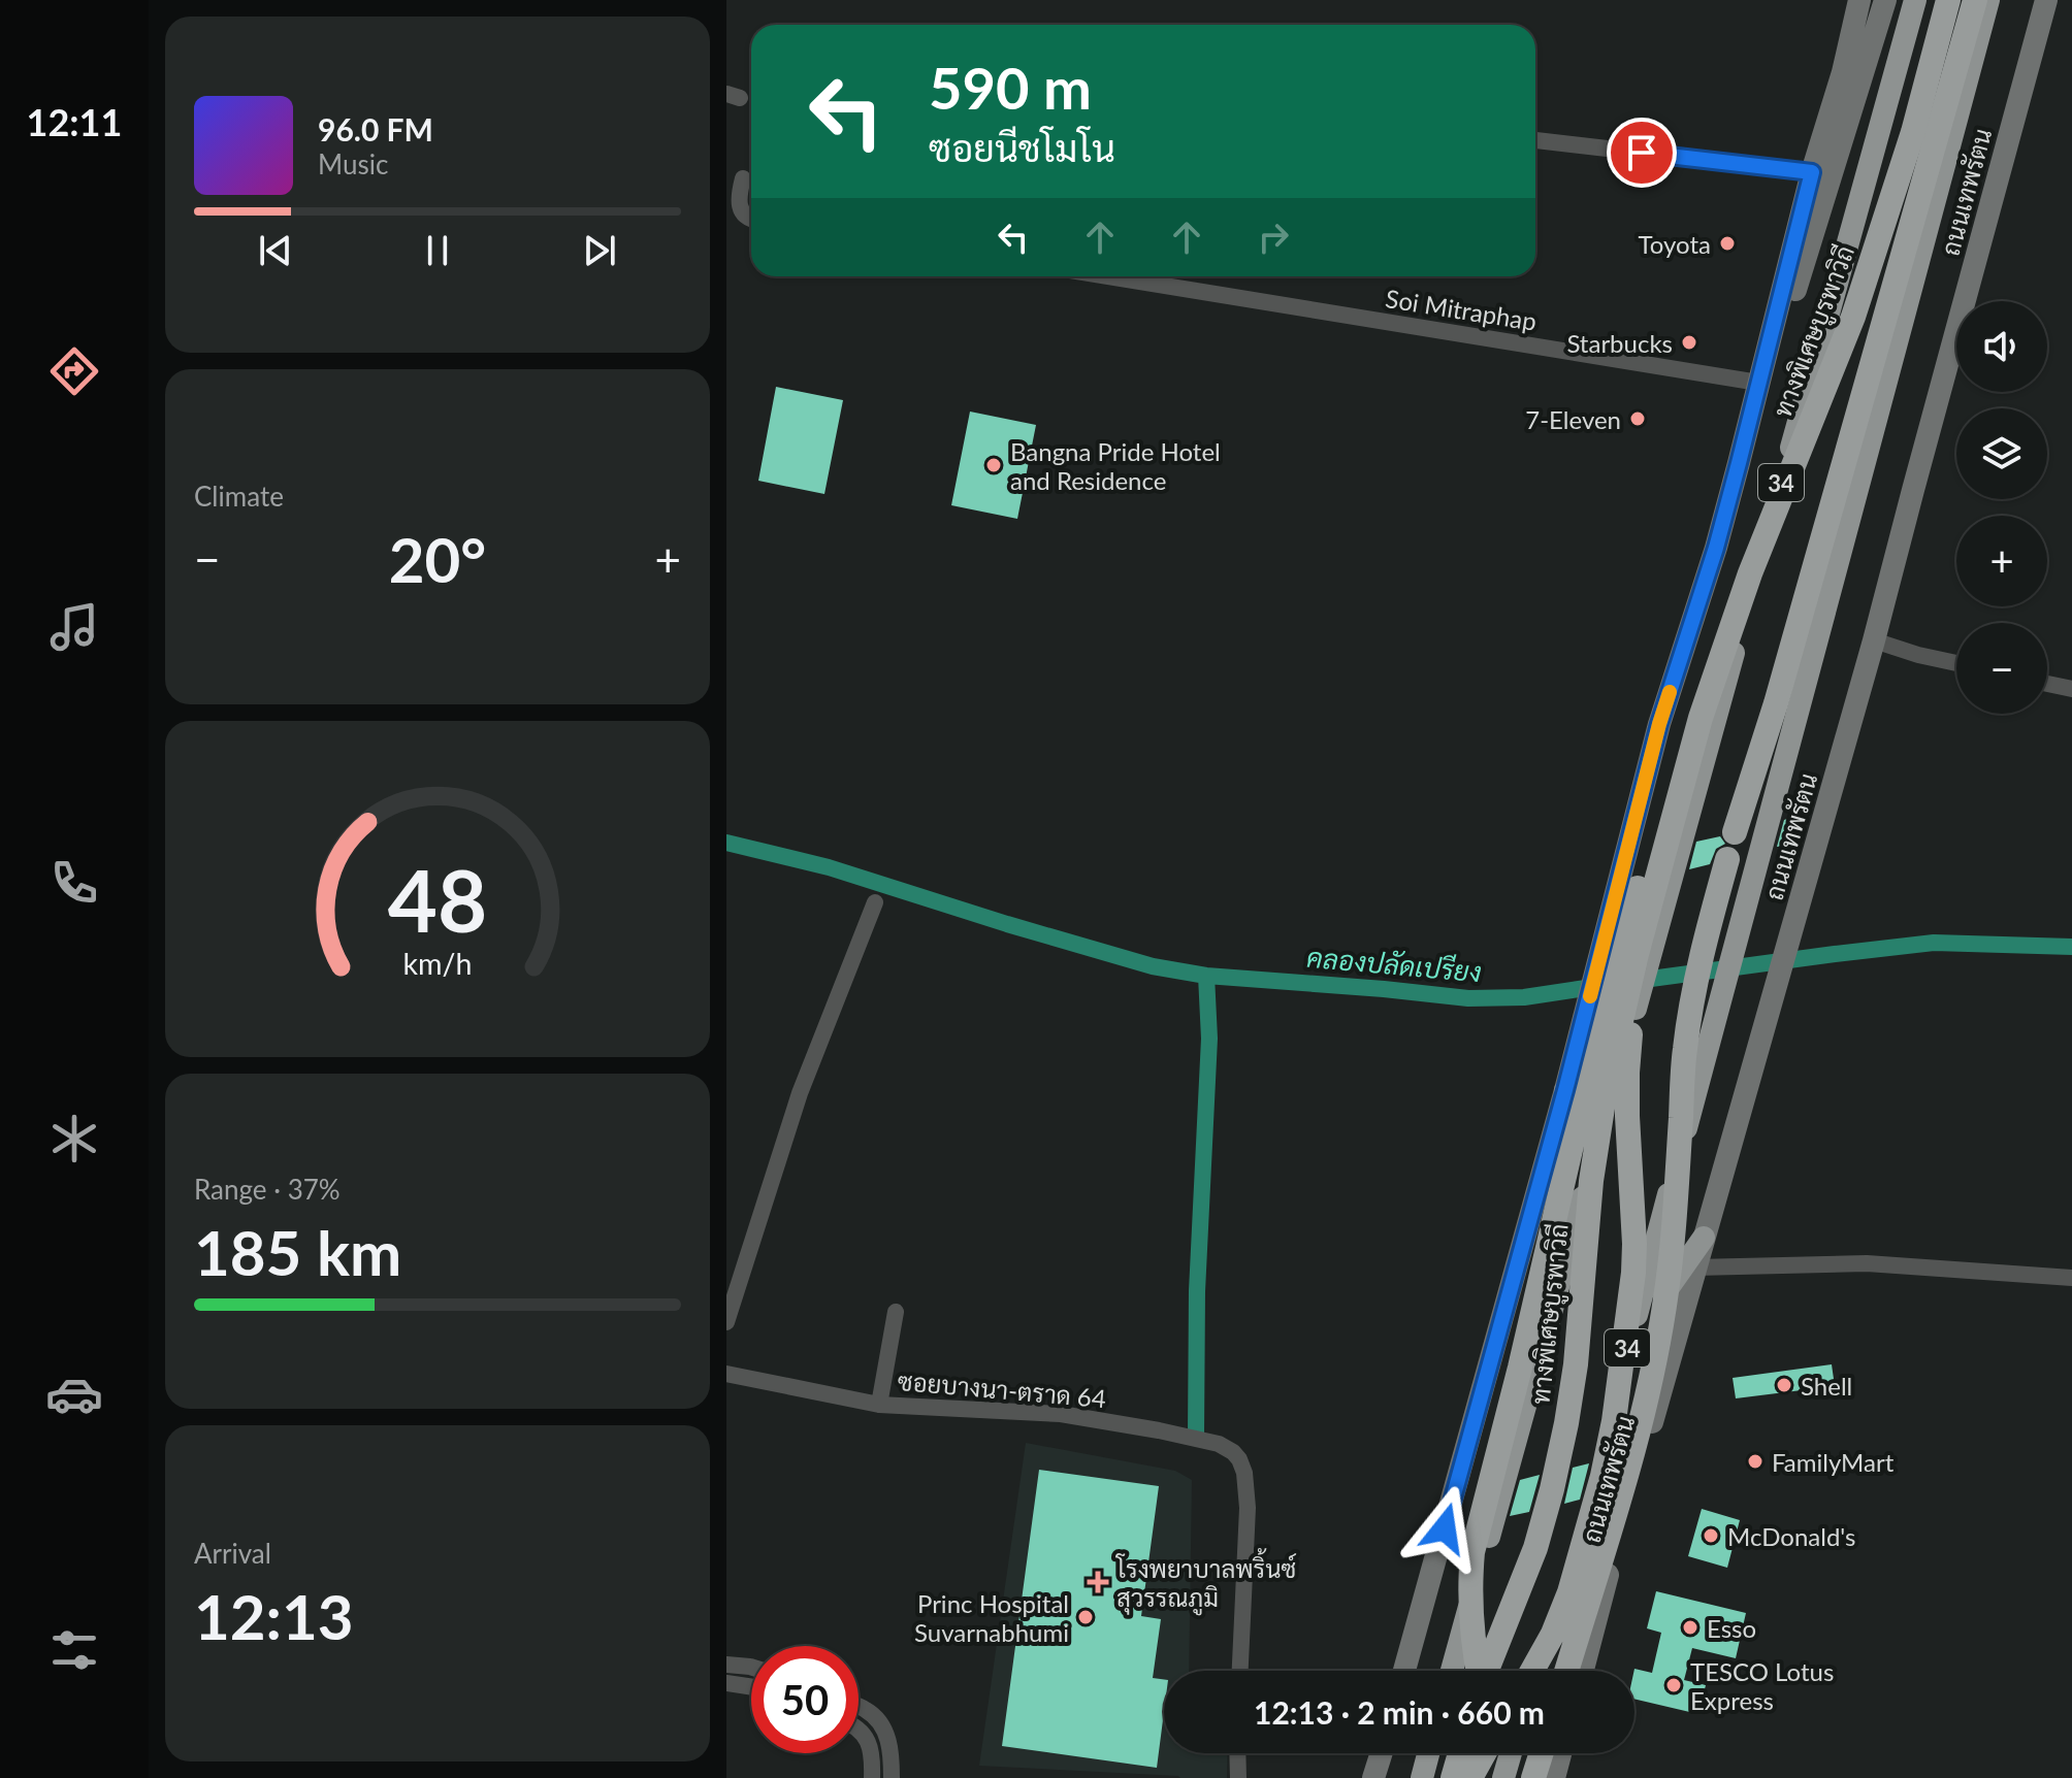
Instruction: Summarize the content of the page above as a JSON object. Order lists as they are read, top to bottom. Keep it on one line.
{"streets":{"highway":["ถนนเทพรัตน","ทางพิเศษบูรพาวิถี","34"],"street":["Soi Mitraphap","ซอยบางนา-ตราด 64"]},"crossings":[["Soi Mitraphap","34"],["ทางพิเศษบูรพาวิถี","34"]],"water":["คลองปลัดเปรียง"],"places":{"other":["Toyota","Starbucks","7-Eleven","Bangna Pride Hotel and Residence","Shell","FamilyMart","McDonald's","Princ Hospital Suvarnabhumi","Esso","TESCO Lotus Express"],"health":["โรงพยาบาลพริ้นซ์ สุวรรณภูมิ"]},"page":{"tabs":"12:11","turn":["590 m","ซอยนีชโมโน"],"song":["96.0 FM","Music"],"map_buttons":["+","−"],"tile":["Climate",["Range · 37%","185 km"],["Arrival","12:13"]],"heat":["−","20°","+"],"limit":"50","trip":"12:13 · 2 min · 660 m","gauge":["48","km/h"]}}
